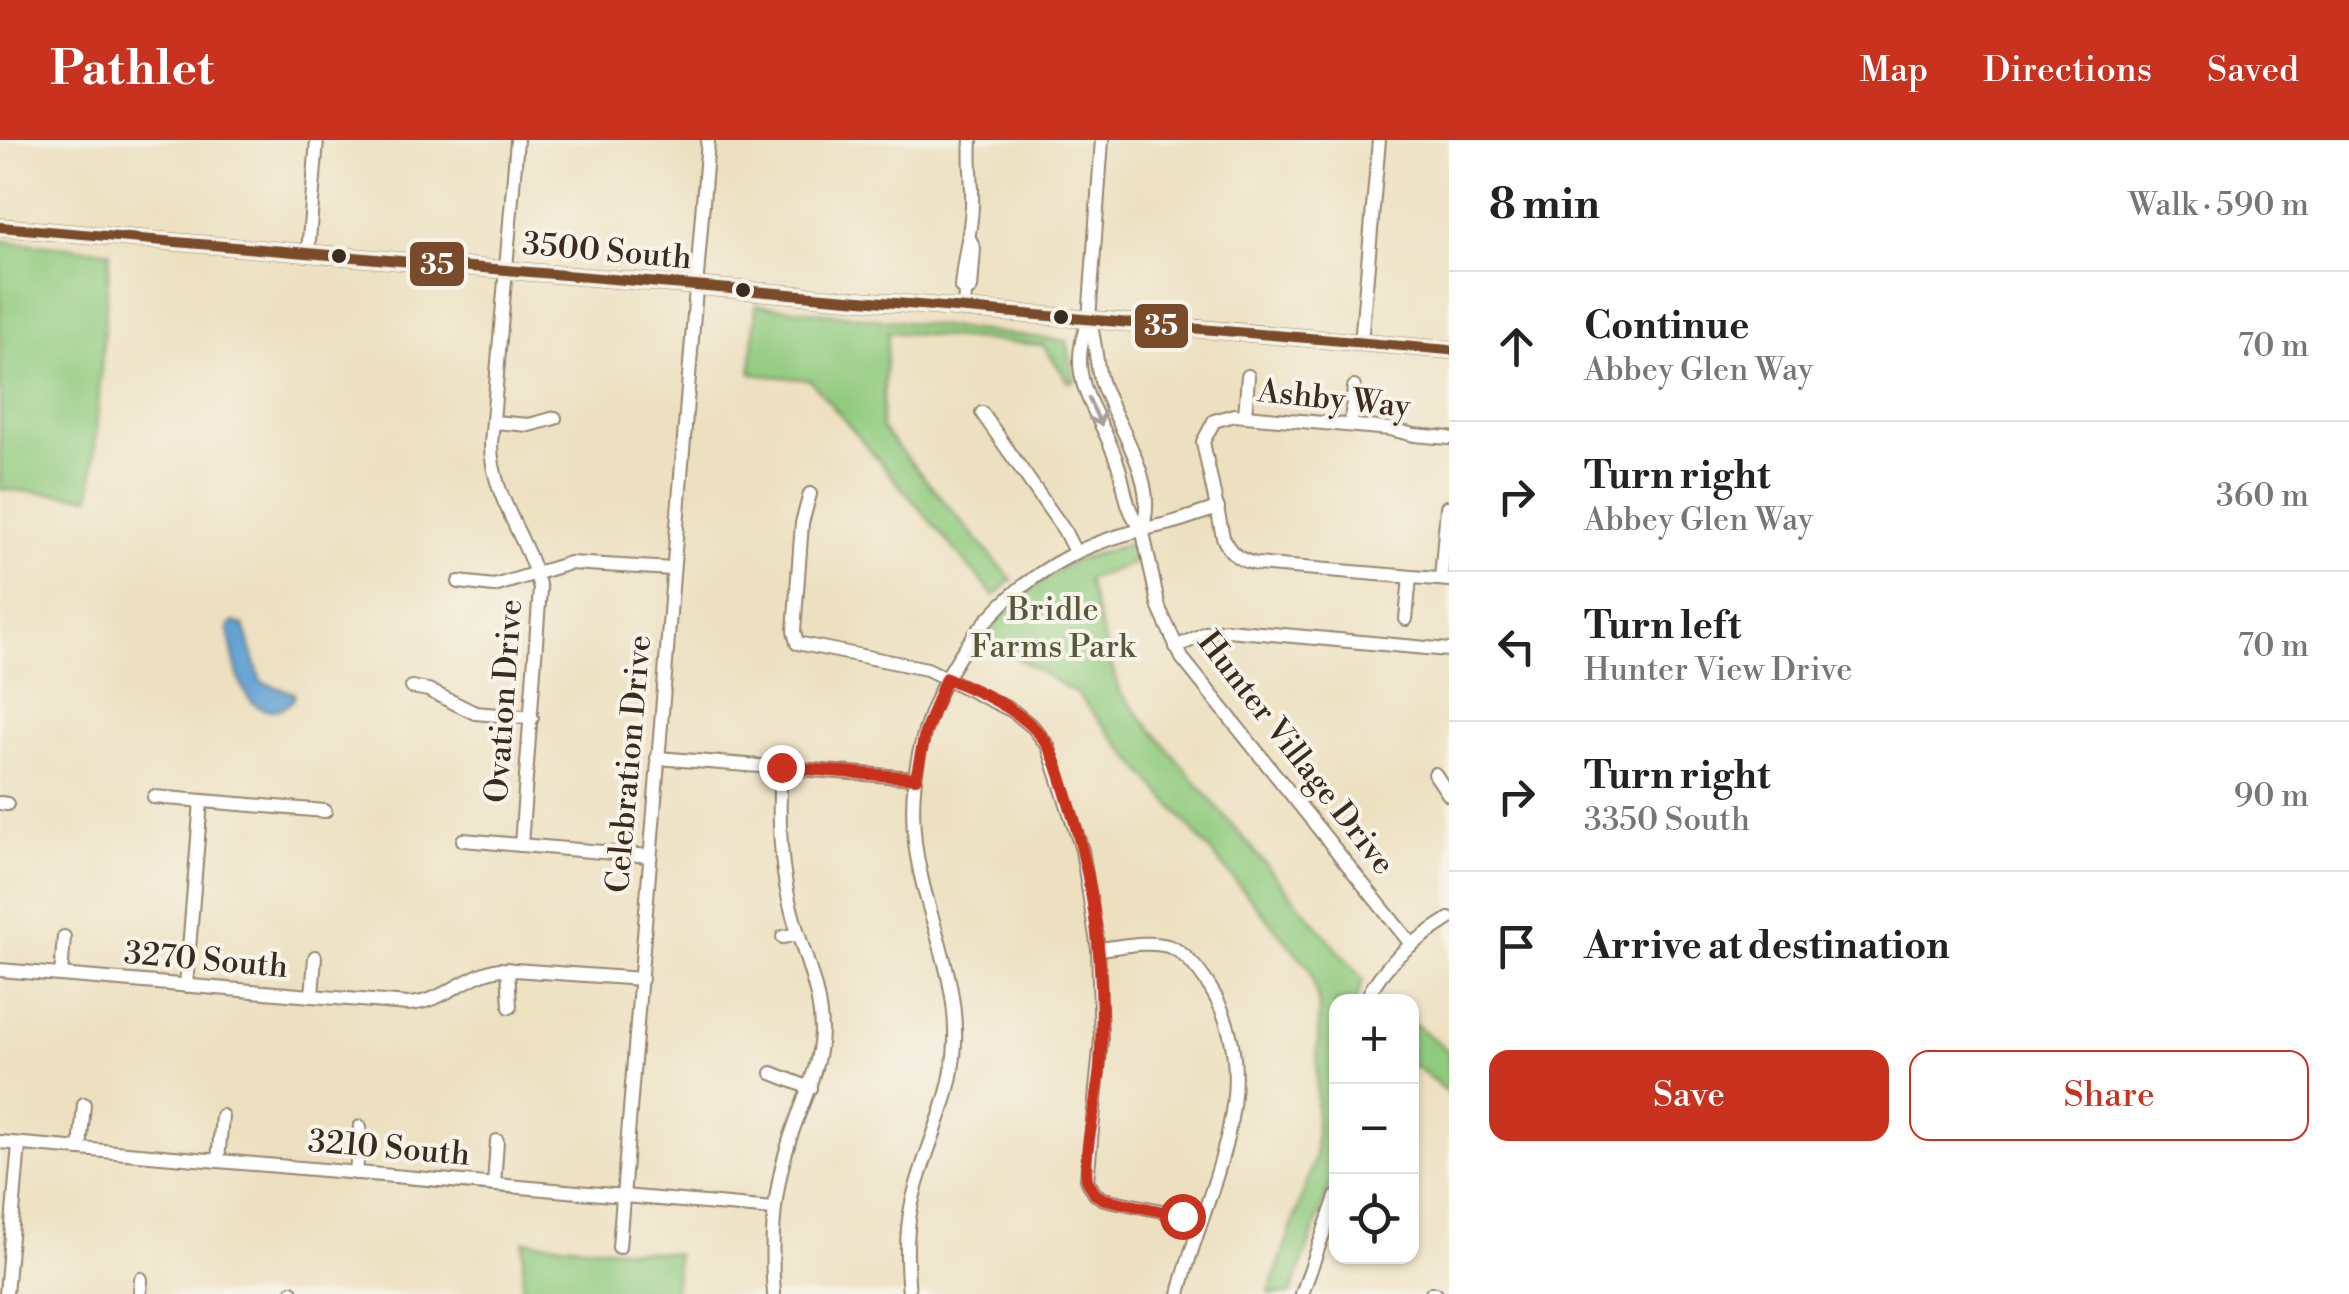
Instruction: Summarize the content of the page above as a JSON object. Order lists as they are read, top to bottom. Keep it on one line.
{"streets":{"main road":["3500 South"],"street":["Ashby Way","Ovation Drive","Hunter Village Drive","Celebration Drive","3270 South","3210 South"]},"crossings":[["3500 South","Ovation Drive"],["3500 South","Hunter Village Drive"],["3500 South","Celebration Drive"],["Celebration Drive","3210 South"]],"parks":["Bridle Farms Park"],"lines":["transit line 35"],"page":{"header":"Pathlet","nav":["Map","Directions","Saved"],"heading":["8 min","Walk · 590 m"],"list":[["Continue","Abbey Glen Way","70 m"],["Turn right","Abbey Glen Way","360 m"],["Turn left","Hunter View Drive","70 m"],["Turn right","3350 South","90 m"],"Arrive at destination"],"map_buttons":["+","−"],"buttons":["Save","Share"]}}
